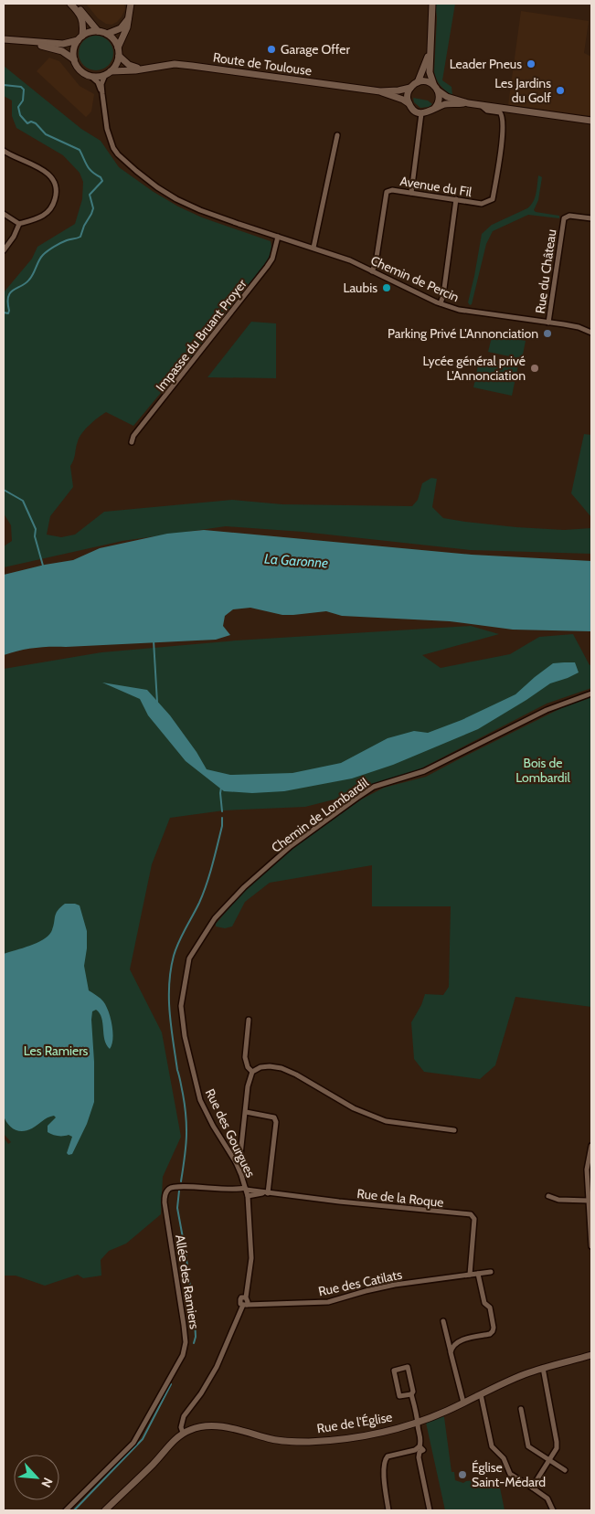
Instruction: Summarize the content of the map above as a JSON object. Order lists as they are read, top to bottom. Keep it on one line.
{"streets":{"main road":["Route de Toulouse","Rue de l'Église"],"street":["Avenue du Fil","Rue du Château","Chemin de Percin","Impasse du Bruant Proyer","Chemin de Lombardil","Rue des Gourgues","Rue de la Roque","Allée des Ramiers","Rue des Catilats"]},"crossings":[["Route de Toulouse","Chemin de Percin"],["Avenue du Fil","Chemin de Percin"],["Rue du Château","Chemin de Percin"],["Chemin de Percin","Impasse du Bruant Proyer"],["Chemin de Lombardil","Rue des Gourgues"],["Rue des Gourgues","Rue de la Roque"],["Rue des Gourgues","Allée des Ramiers"],["Rue des Gourgues","Rue des Catilats"],["Rue des Gourgues","Rue de l'Église"],["Rue de la Roque","Allée des Ramiers"],["Rue de la Roque","Rue des Catilats"]],"water":["La Garonne"],"parks":["Bois de Lombardil","Les Ramiers"],"places":["Garage Offer","Leader Pneus","Les Jardins du Golf","Laubis","Parking Privé L'Annonciation","Lycée général privé L'Annonciation","Église Saint-Médard"],"north":"bottom right"}
